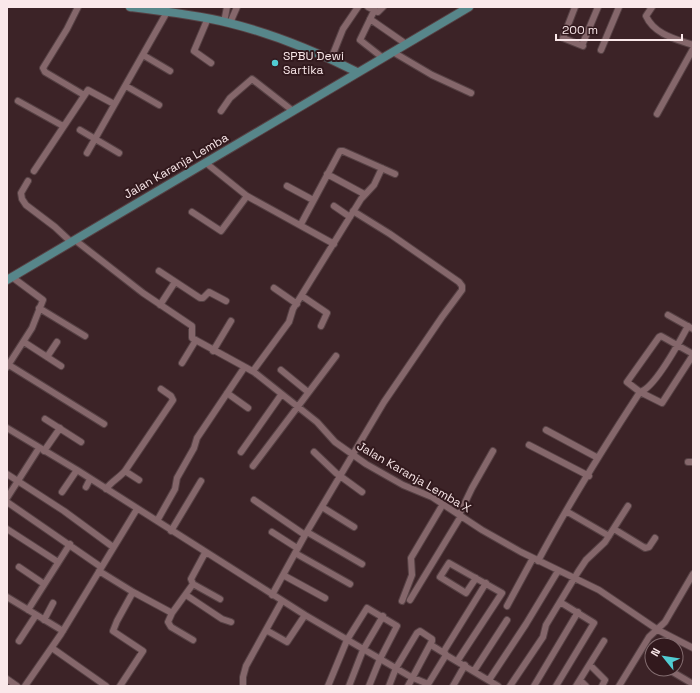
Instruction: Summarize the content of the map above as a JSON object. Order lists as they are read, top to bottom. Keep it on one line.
{"streets":{"main road":["Jalan Karanja Lemba"],"street":["Jalan Karanja Lemba X"]},"places":["SPBU Dewi Sartika"],"scale_bar":"200 m","north":"top left"}
